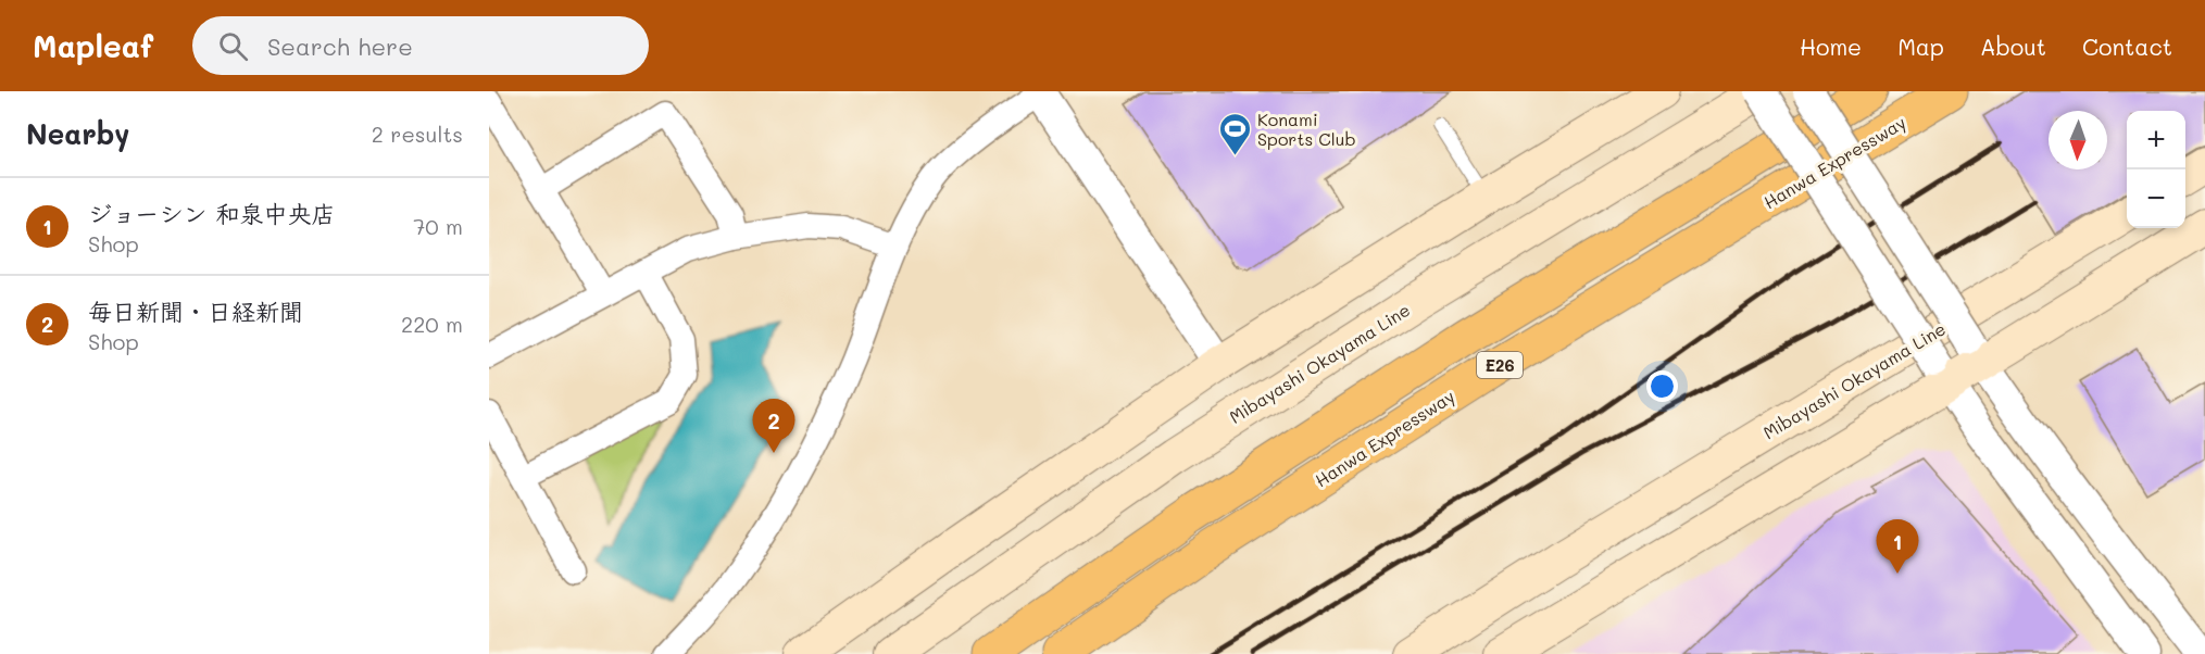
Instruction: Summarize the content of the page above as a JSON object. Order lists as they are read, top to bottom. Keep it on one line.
{"streets":{"highway":["Hanwa Expressway","E26"],"main road":["Mibayashi Okayama Line"]},"places":{"sports":["Konami Sports Club"]},"north":"bottom","page":{"header":"Mapleaf","search":"Search here","nav":["Home","Map","About","Contact"],"heading":["Nearby","2 results"],"map_buttons":["+","−"],"list":[{"mark":"1","name":"ジョーシン 和泉中央店","note":"Shop","value":"70 m"},{"mark":"2","name":"毎日新聞・日経新聞","note":"Shop","value":"220 m"}],"pins":["2","1"]}}
